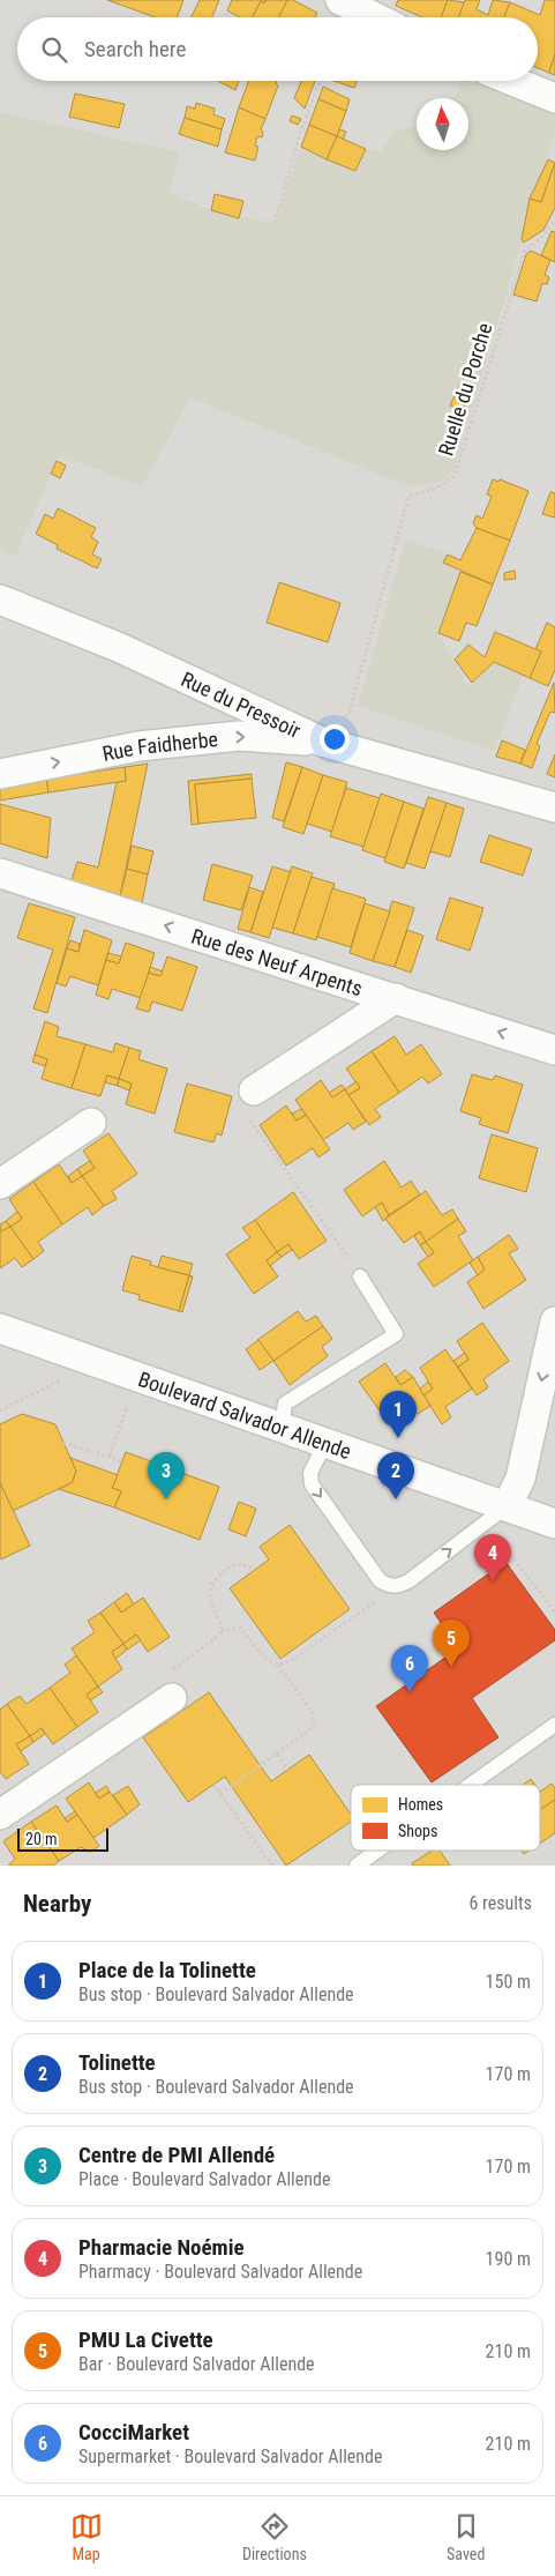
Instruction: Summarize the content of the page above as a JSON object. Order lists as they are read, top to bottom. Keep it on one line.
{"streets":{"street":["Rue du Pressoir","Rue Faidherbe","Rue des Neuf Arpents","Boulevard Salvador Allende"],"path":["Ruelle du Porche"]},"crossings":[["Ruelle du Porche","Rue du Pressoir"],["Ruelle du Porche","Rue Faidherbe"],["Rue du Pressoir","Rue Faidherbe"]],"one_way":["Rue Faidherbe","Rue des Neuf Arpents"],"legend":["Homes","Shops"],"scale_bar":"20 m","north":"top","page":{"search":"Search here","pins":["1","2","3","4","5","6"],"scale":"20 m","heading":["Nearby","6 results"],"list":[{"mark":"1","name":"Place de la Tolinette","note":"Bus stop · Boulevard Salvador Allende","value":"150 m"},{"mark":"2","name":"Tolinette","note":"Bus stop · Boulevard Salvador Allende","value":"170 m"},{"mark":"3","name":"Centre de PMI Allendé","note":"Place · Boulevard Salvador Allende","value":"170 m"},{"mark":"4","name":"Pharmacie Noémie","note":"Pharmacy · Boulevard Salvador Allende","value":"190 m"},{"mark":"5","name":"PMU La Civette","note":"Bar · Boulevard Salvador Allende","value":"210 m"},{"mark":"6","name":"CocciMarket","note":"Supermarket · Boulevard Salvador Allende","value":"210 m"}],"nav":["Map","Directions","Saved"]}}
